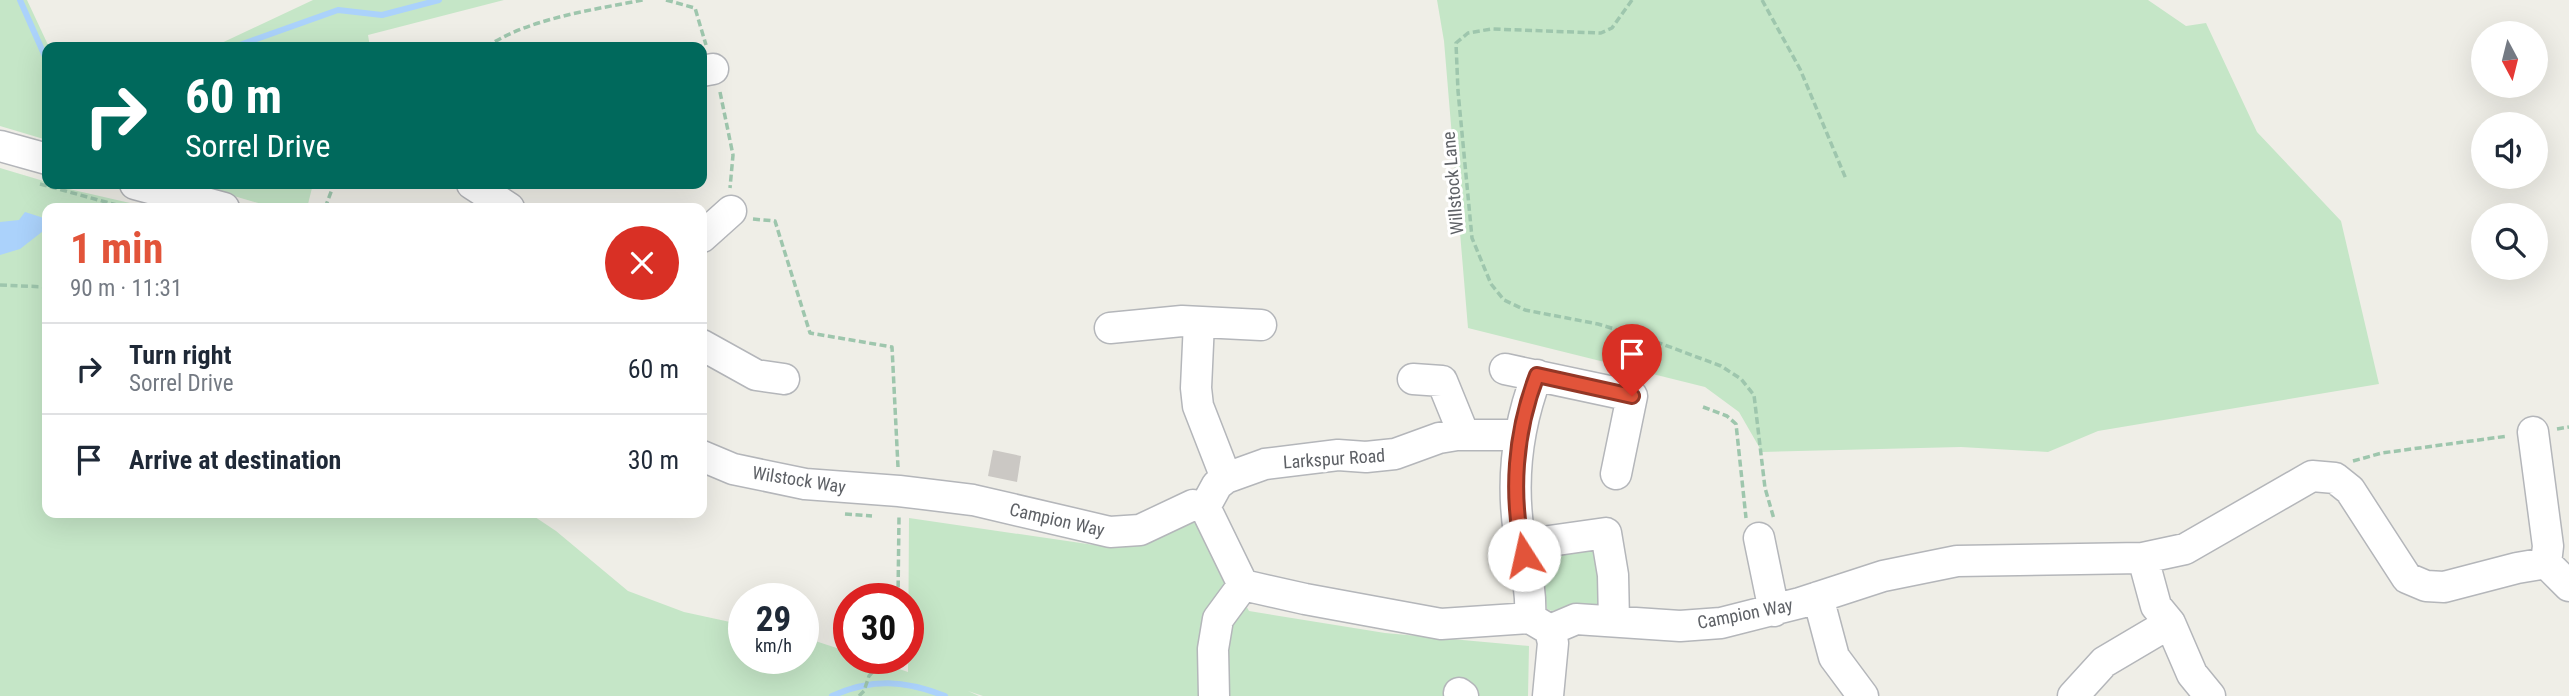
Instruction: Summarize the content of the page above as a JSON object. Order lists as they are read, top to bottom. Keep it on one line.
{"streets":{"street":["Larkspur Road","Wilstock Way","Campion Way"],"path":["Willstock Lane"]},"crossings":[["Wilstock Way","Campion Way"]],"north":"bottom","page":{"turn":["60 m","Sorrel Drive"],"heading":["1 min","90 m · 11:31"],"list":[{"name":"Turn right","note":"Sorrel Drive","value":"60 m"},{"name":"Arrive at destination","value":"30 m"}],"speed":"29 km/h","limit":"30"}}
